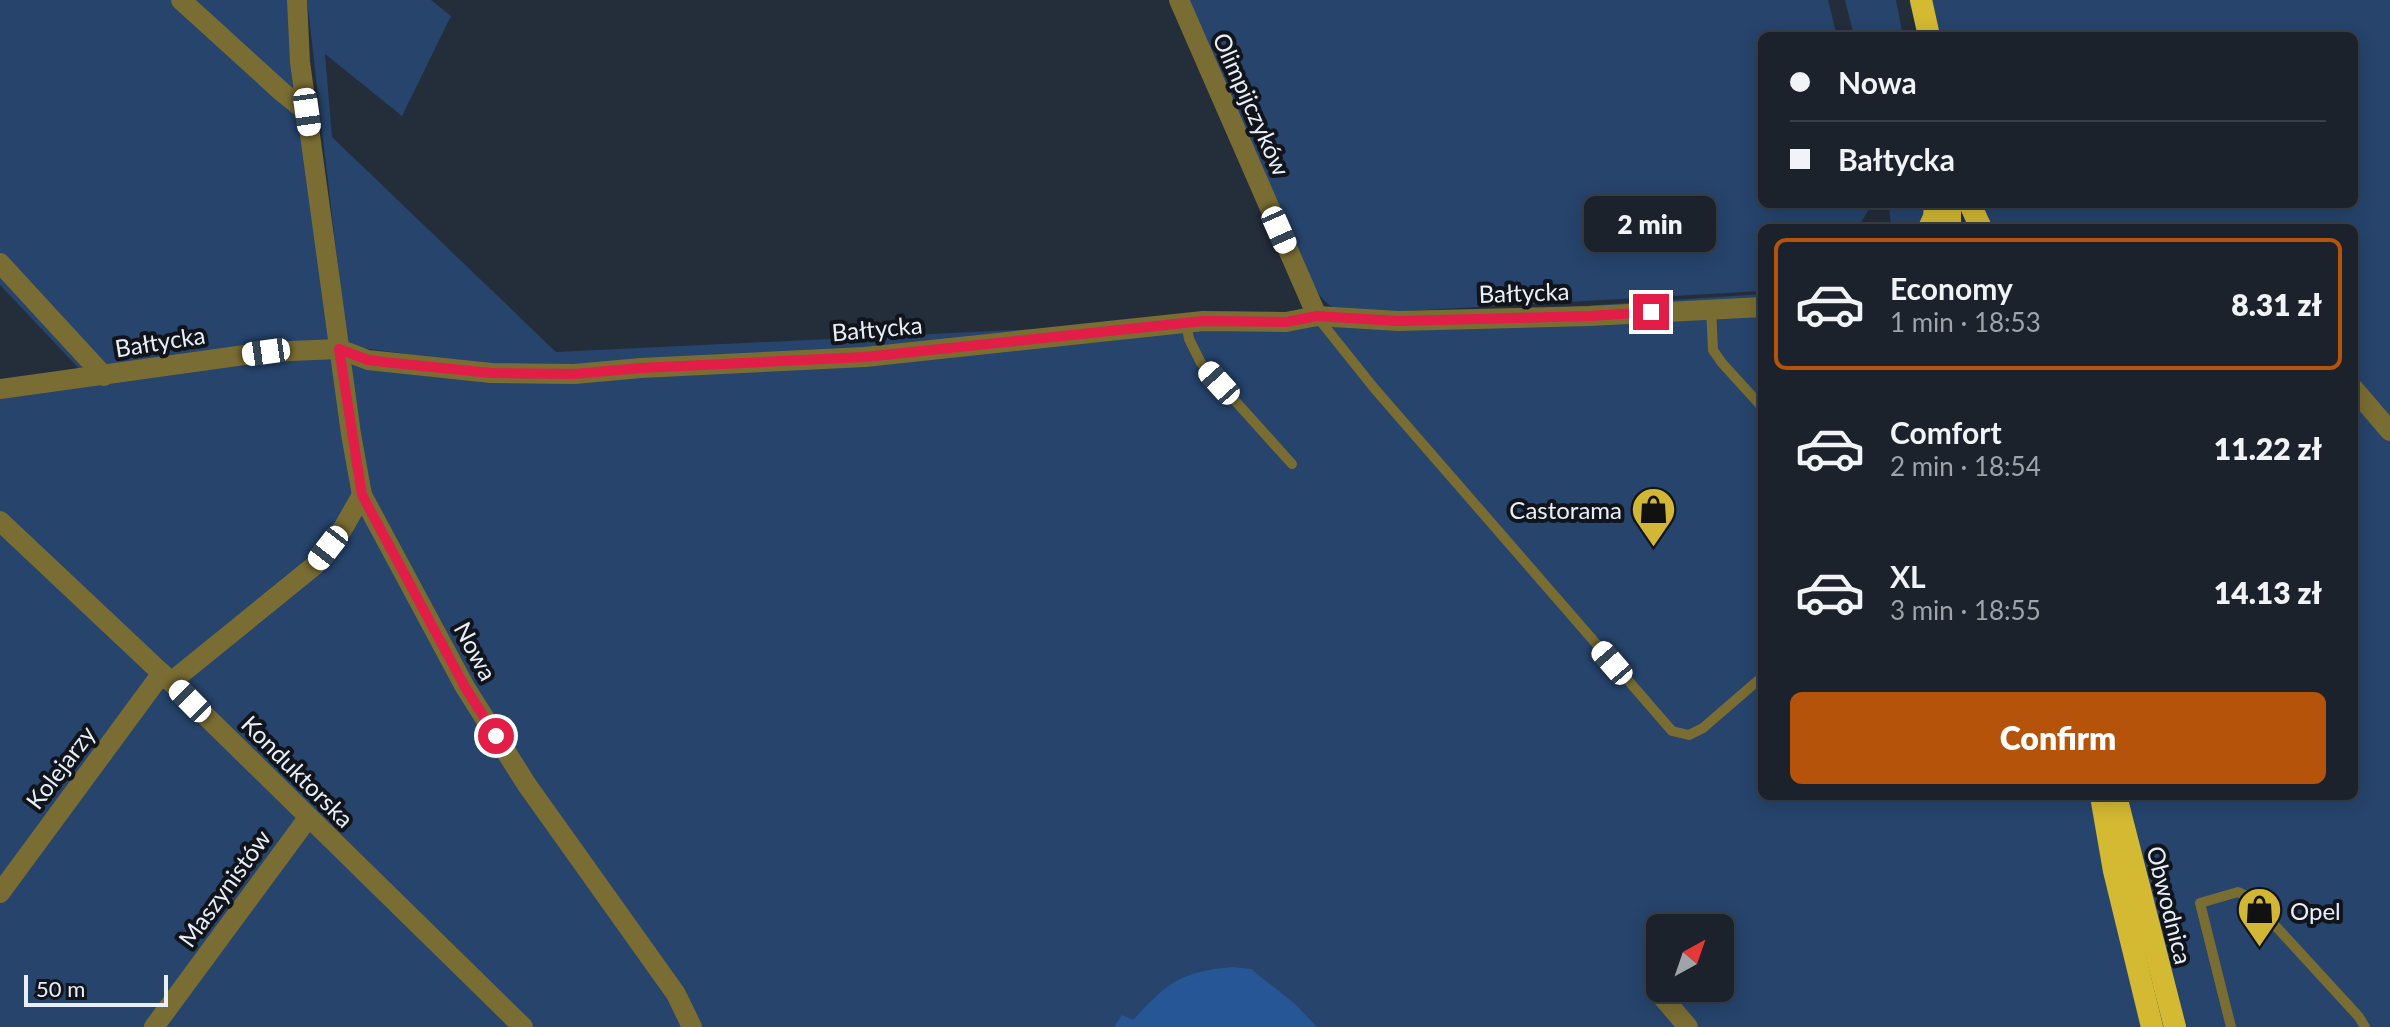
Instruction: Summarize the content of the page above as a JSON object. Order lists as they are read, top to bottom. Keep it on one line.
{"streets":{"highway":["Obwodnica"],"street":["Olimpijczyków","Bałtycka","Nowa","Kolejarzy","Konduktorska","Maszynistów"]},"crossings":[["Olimpijczyków","Bałtycka"],["Bałtycka","Nowa"],["Nowa","Kolejarzy"],["Kolejarzy","Konduktorska"],["Konduktorska","Maszynistów"]],"places":{"shop":["Castorama","Opel"]},"scale_bar":"50 m","north":"top right","page":{"banner":["Nowa","Bałtycka"],"bubble":"2 min","list":[{"name":"Economy","note":"1 min · 18:53","value":"8.31 zł"},{"name":"Comfort","note":"2 min · 18:54","value":"11.22 zł"},{"name":"XL","note":"3 min · 18:55","value":"14.13 zł"}],"buttons":"Confirm","scale":"50 m"}}
